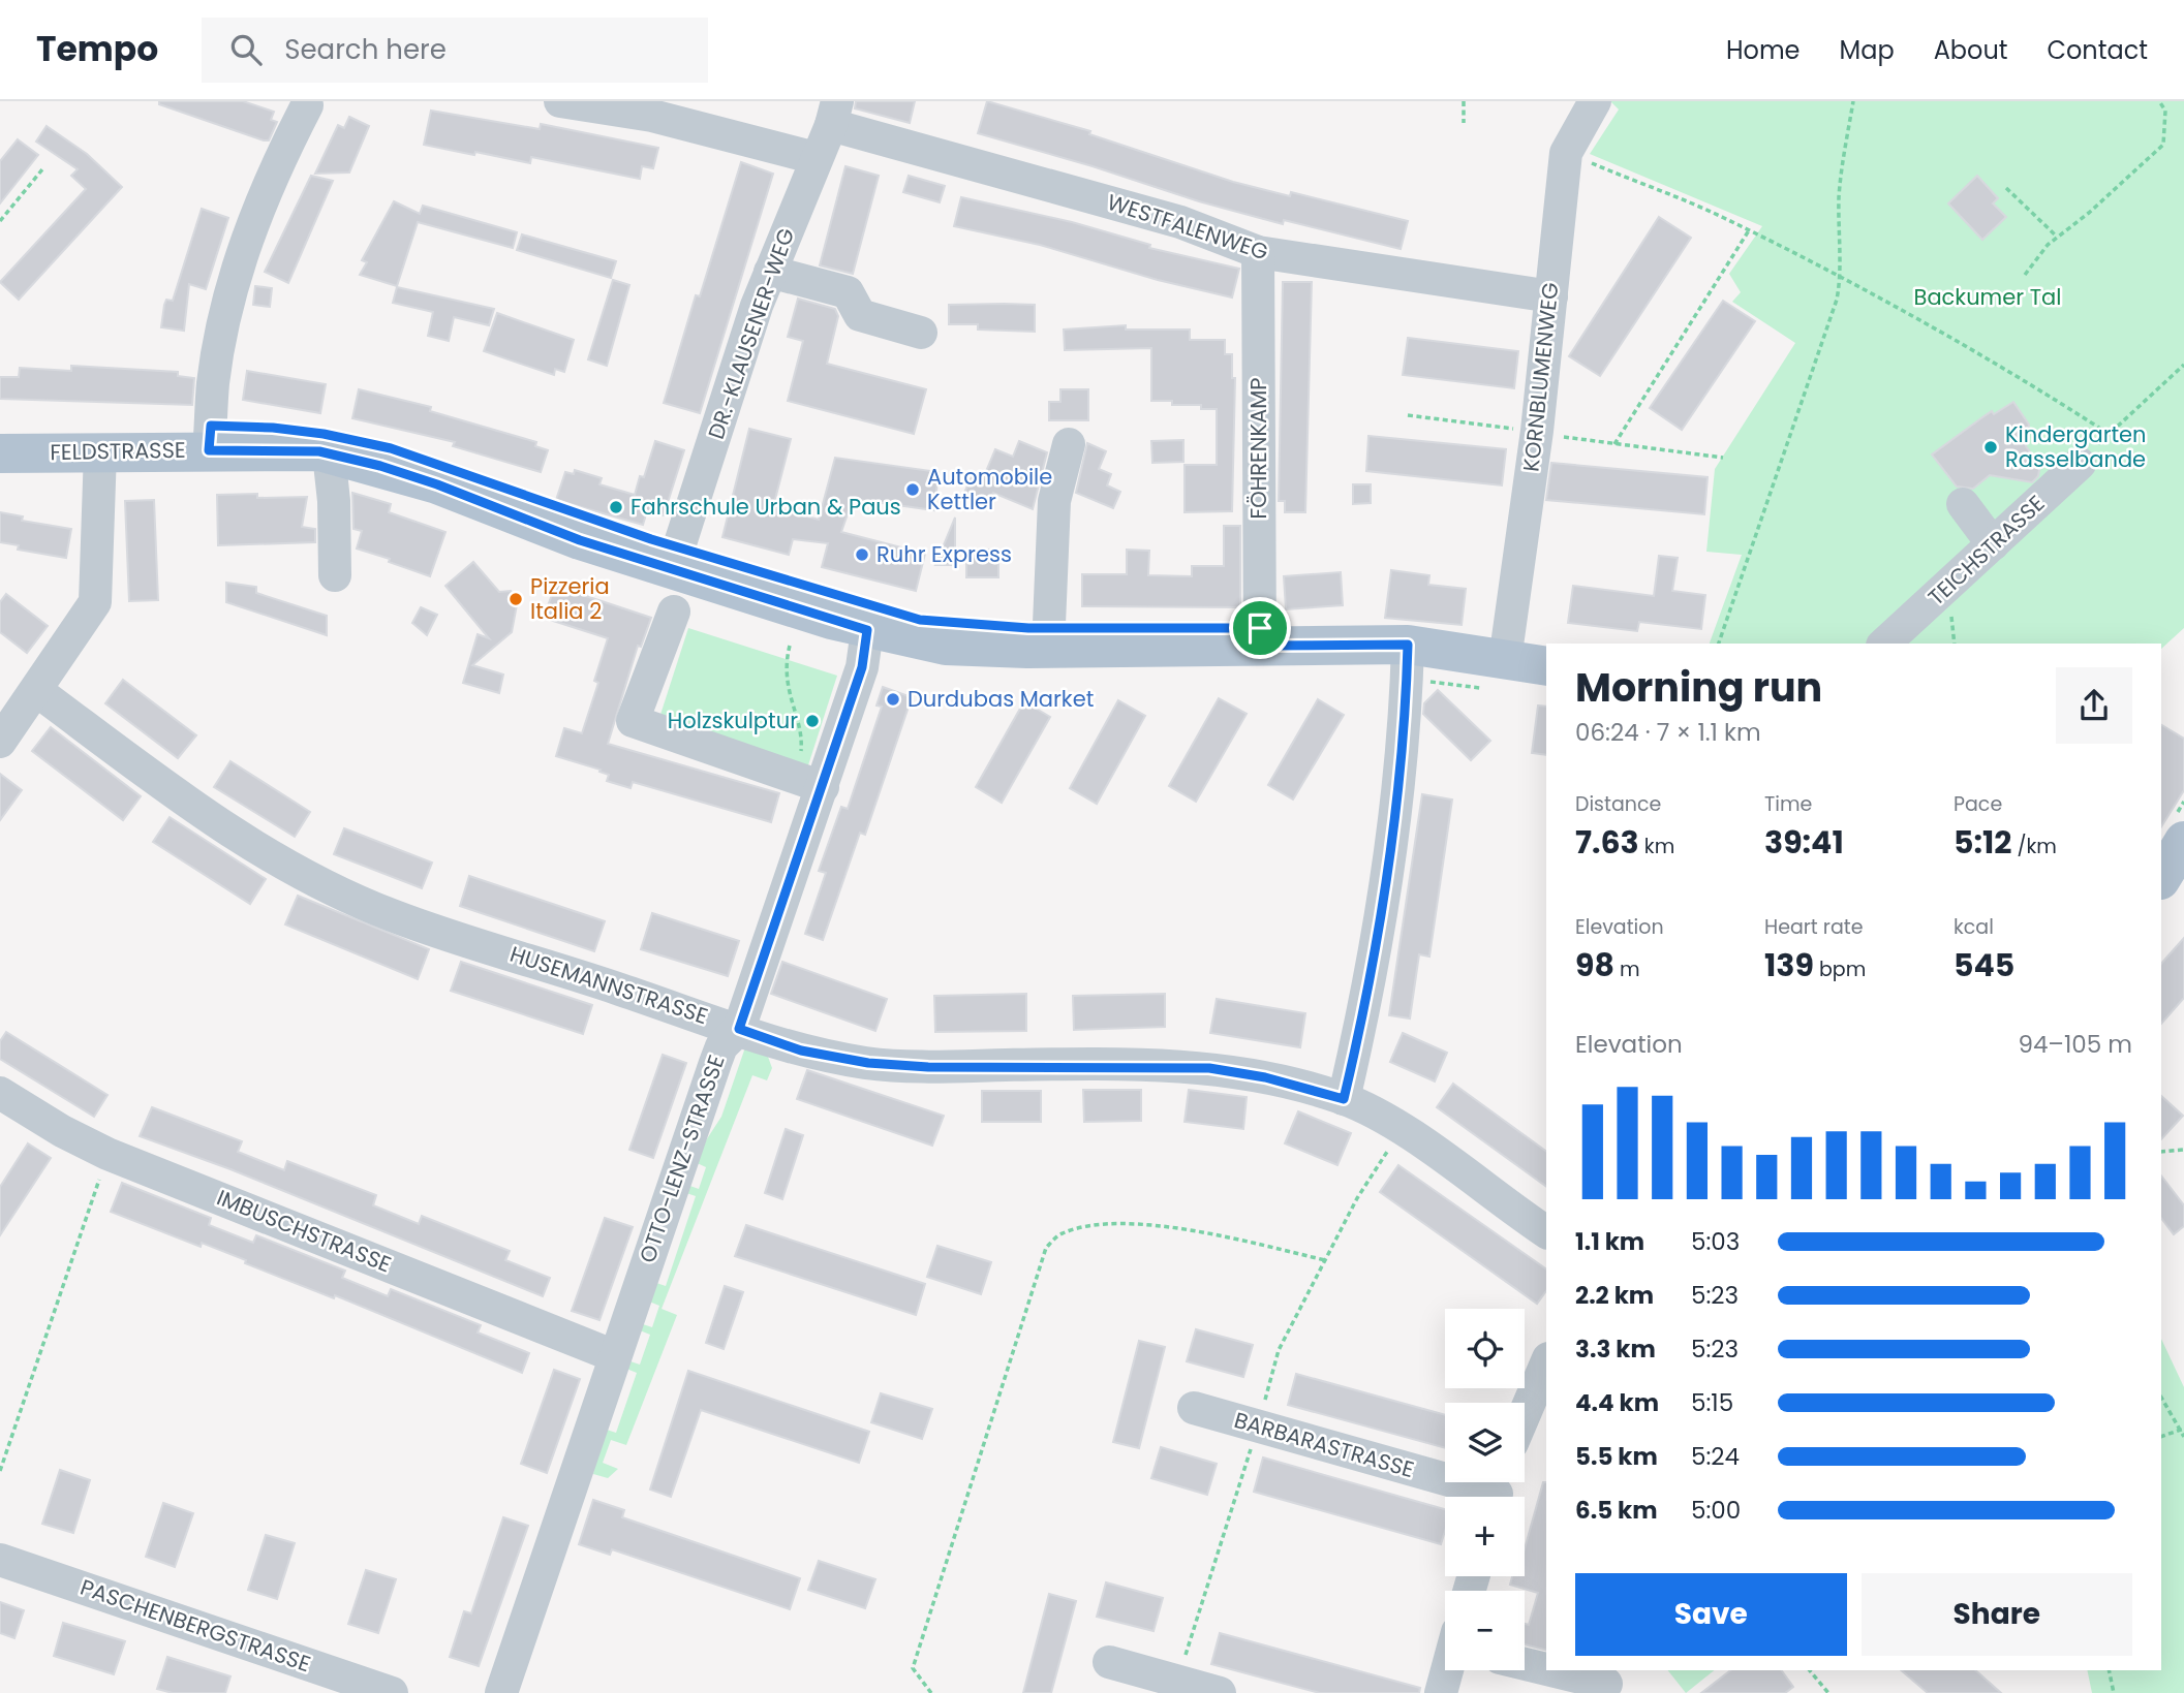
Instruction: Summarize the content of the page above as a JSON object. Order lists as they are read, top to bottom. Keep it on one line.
{"streets":{"main road":["FELDSTRASSE"],"street":["WESTFALENWEG","DR.-KLAUSENER-WEG","KORNBLUMENWEG","FÖHRENKAMP","TEICHSTRASSE","HUSEMANNSTRASSE","OTTO-LENZ-STRASSE","IMBUSCHSTRASSE","BARBARASTRASSE","PASCHENBERGSTRASSE"]},"crossings":[["WESTFALENWEG","DR.-KLAUSENER-WEG"],["WESTFALENWEG","KORNBLUMENWEG"],["WESTFALENWEG","FÖHRENKAMP"],["DR.-KLAUSENER-WEG","FELDSTRASSE"],["KORNBLUMENWEG","FELDSTRASSE"],["FÖHRENKAMP","FELDSTRASSE"],["FELDSTRASSE","OTTO-LENZ-STRASSE"],["HUSEMANNSTRASSE","OTTO-LENZ-STRASSE"],["OTTO-LENZ-STRASSE","IMBUSCHSTRASSE"]],"parks":["Backumer Tal"],"places":["Kindergarten Rasselbande","Automobile Kettler","Fahrschule Urban & Paus","Ruhr Express","Pizzeria Italia 2","Durdubas Market","Holzskulptur"],"page":{"header":"Tempo","search":"Search here","nav":["Home","Map","About","Contact"],"heading":["Morning run","06:24 · 7 × 1.1 km"],"stats":[["Distance","7.63 km"],["Time","39:41"],["Pace","5:12 /km"],["Elevation","98 m"],["Heart rate","139 bpm"],["kcal","545"]],"chart":["Elevation","94–105 m"],"list":[{"name":"1.1 km","note":"5:03"},{"name":"2.2 km","note":"5:23"},{"name":"3.3 km","note":"5:23"},{"name":"4.4 km","note":"5:15"},{"name":"5.5 km","note":"5:24"},{"name":"6.5 km","note":"5:00"}],"map_buttons":["+","−"],"buttons":["Save","Share"]}}
